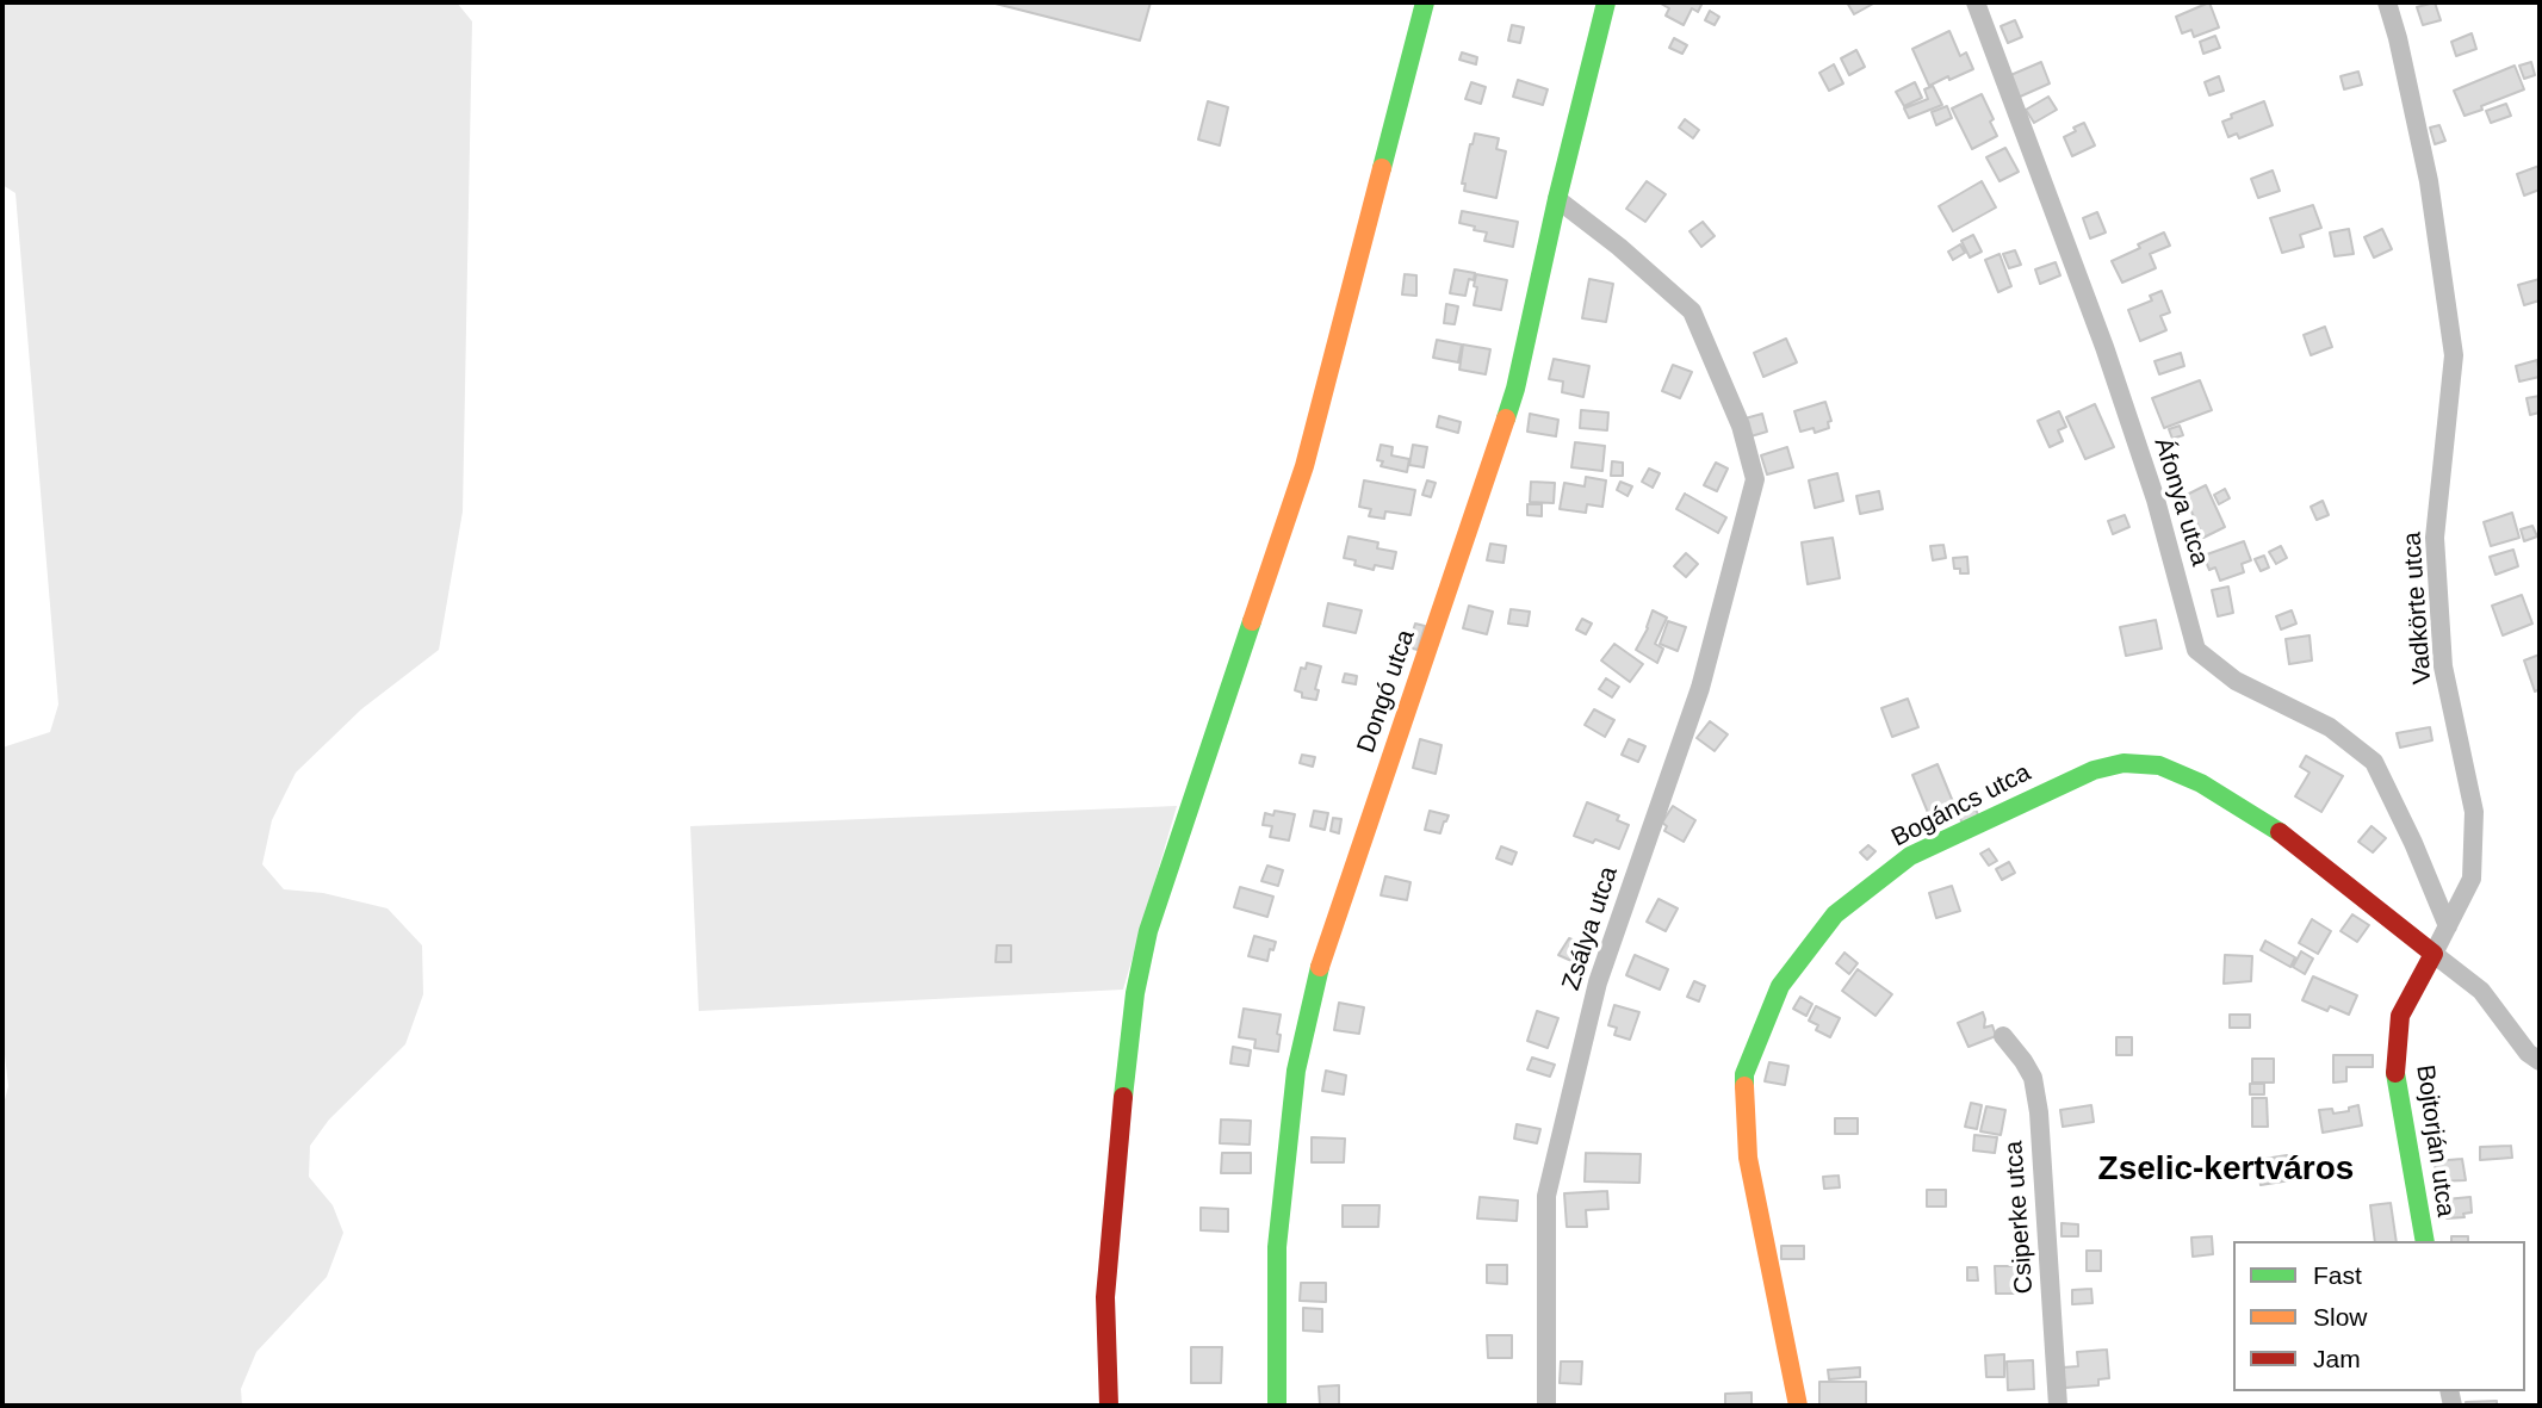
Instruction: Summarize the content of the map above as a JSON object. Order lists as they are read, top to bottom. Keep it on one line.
{"streets":{"street":["Áfonya utca","Vadkörte utca","Dongó utca","Bogáncs utca","Zsálya utca","Bojtorján utca","Csiperke utca"]},"crossings":[["Áfonya utca","Vadkörte utca"],["Vadkörte utca","Bogáncs utca"],["Vadkörte utca","Bojtorján utca"],["Dongó utca","Zsálya utca"],["Bogáncs utca","Bojtorján utca"]],"districts":["Zselic-kertváros"],"legend":["Fast","Slow","Jam"]}
